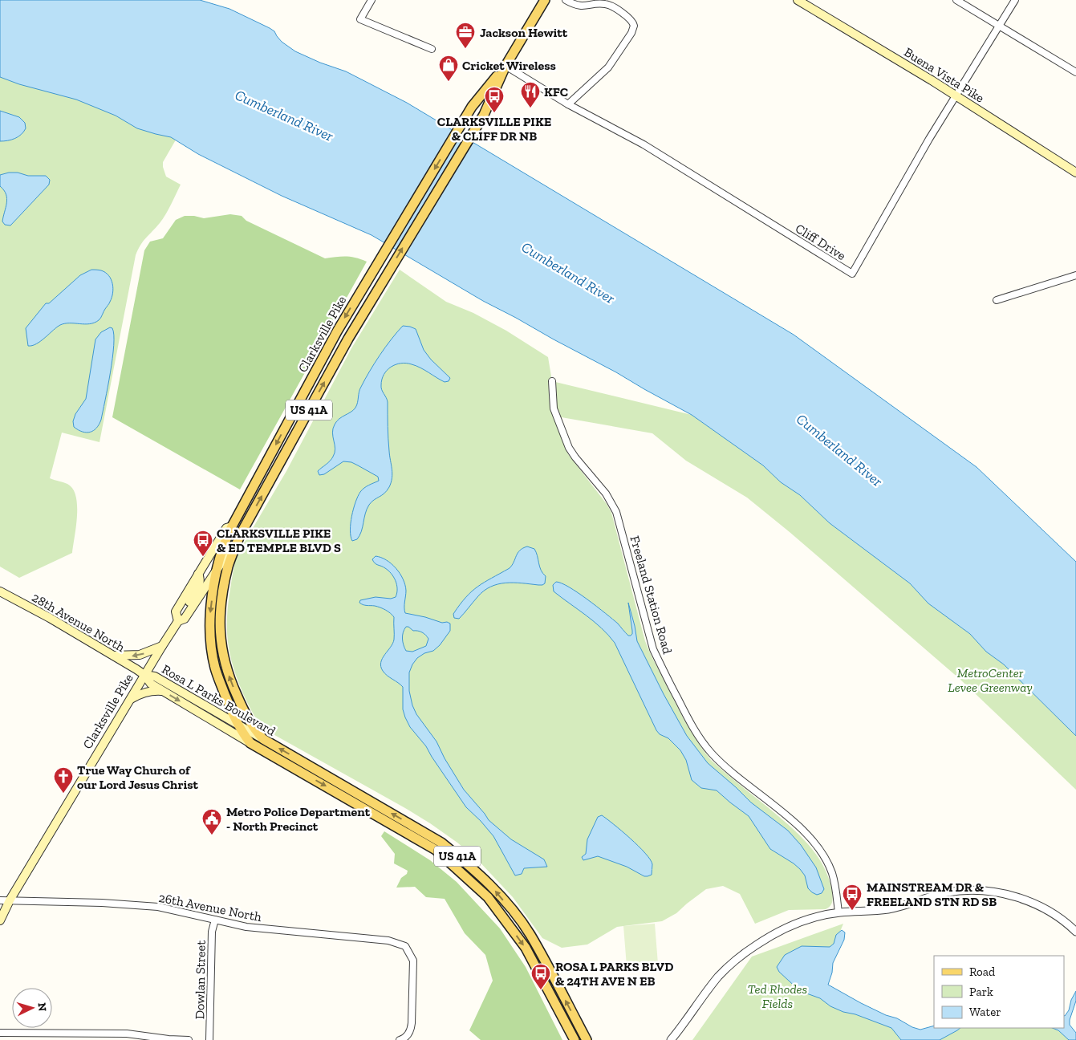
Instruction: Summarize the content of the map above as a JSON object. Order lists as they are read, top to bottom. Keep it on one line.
{"streets":{"main road":["Buena Vista Pike","Clarksville Pike","US 41A","28th Avenue North","Rosa L Parks Boulevard"],"street":["Cliff Drive","Freeland Station Road","26th Avenue North","Dowlan Street"]},"crossings":[["Buena Vista Pike","Cliff Drive"],["Cliff Drive","Clarksville Pike"],["Clarksville Pike","US 41A"],["Clarksville Pike","28th Avenue North"],["Clarksville Pike","Rosa L Parks Boulevard"],["Clarksville Pike","26th Avenue North"],["US 41A","Rosa L Parks Boulevard"],["28th Avenue North","Rosa L Parks Boulevard"],["26th Avenue North","Dowlan Street"]],"water":["Cumberland River"],"parks":["MetroCenter Levee Greenway","Ted Rhodes Fields"],"places":{"office":["Jackson Hewitt"],"shop":["Cricket Wireless"],"restaurant":["KFC"],"bus stop":["CLARKSVILLE PIKE & CLIFF DR NB","CLARKSVILLE PIKE & ED TEMPLE BLVD S","MAINSTREAM DR & FREELAND STN RD SB","ROSA L PARKS BLVD & 24TH AVE N EB"],"church":["True Way Church of our Lord Jesus Christ"],"public building":["Metro Police Department - North Precinct"]},"legend":["Road","Park","Water"],"north":"right"}
